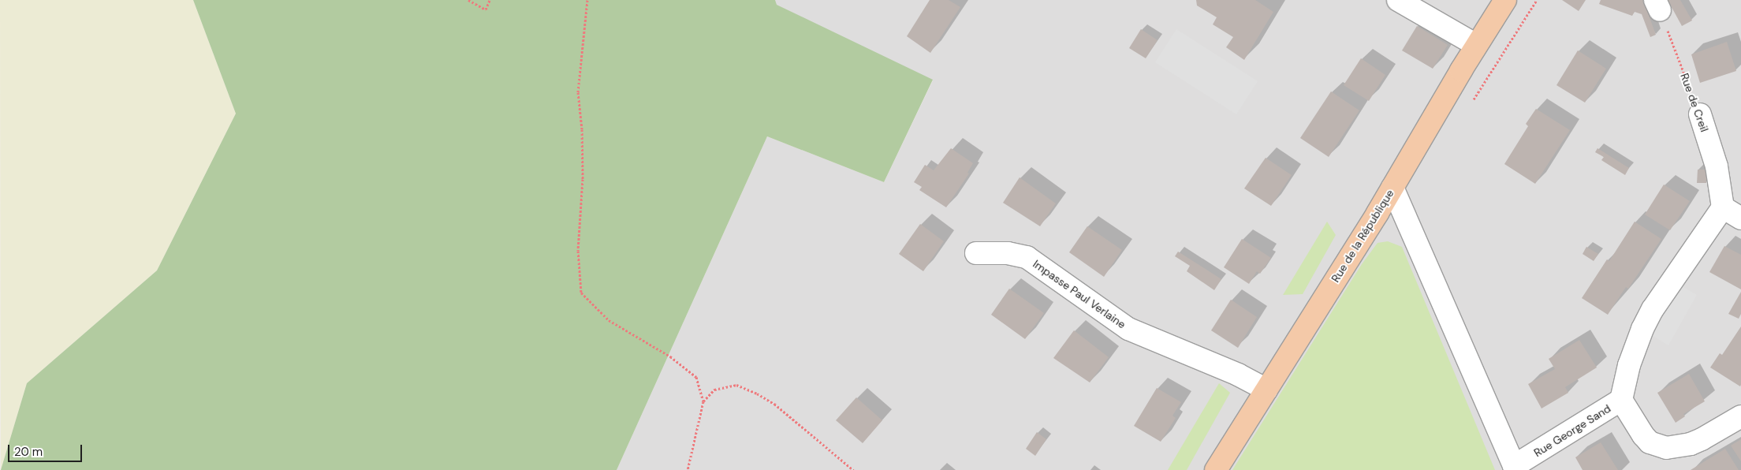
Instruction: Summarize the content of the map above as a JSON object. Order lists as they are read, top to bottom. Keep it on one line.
{"streets":{"main road":["Rue de la République"],"street":["Rue de Creil","Impasse Paul Verlaine","Rue George Sand"]},"crossings":[["Rue de Creil","Rue George Sand"],["Rue de la République","Impasse Paul Verlaine"],["Rue de la République","Rue George Sand"]],"scale_bar":"20 m"}
